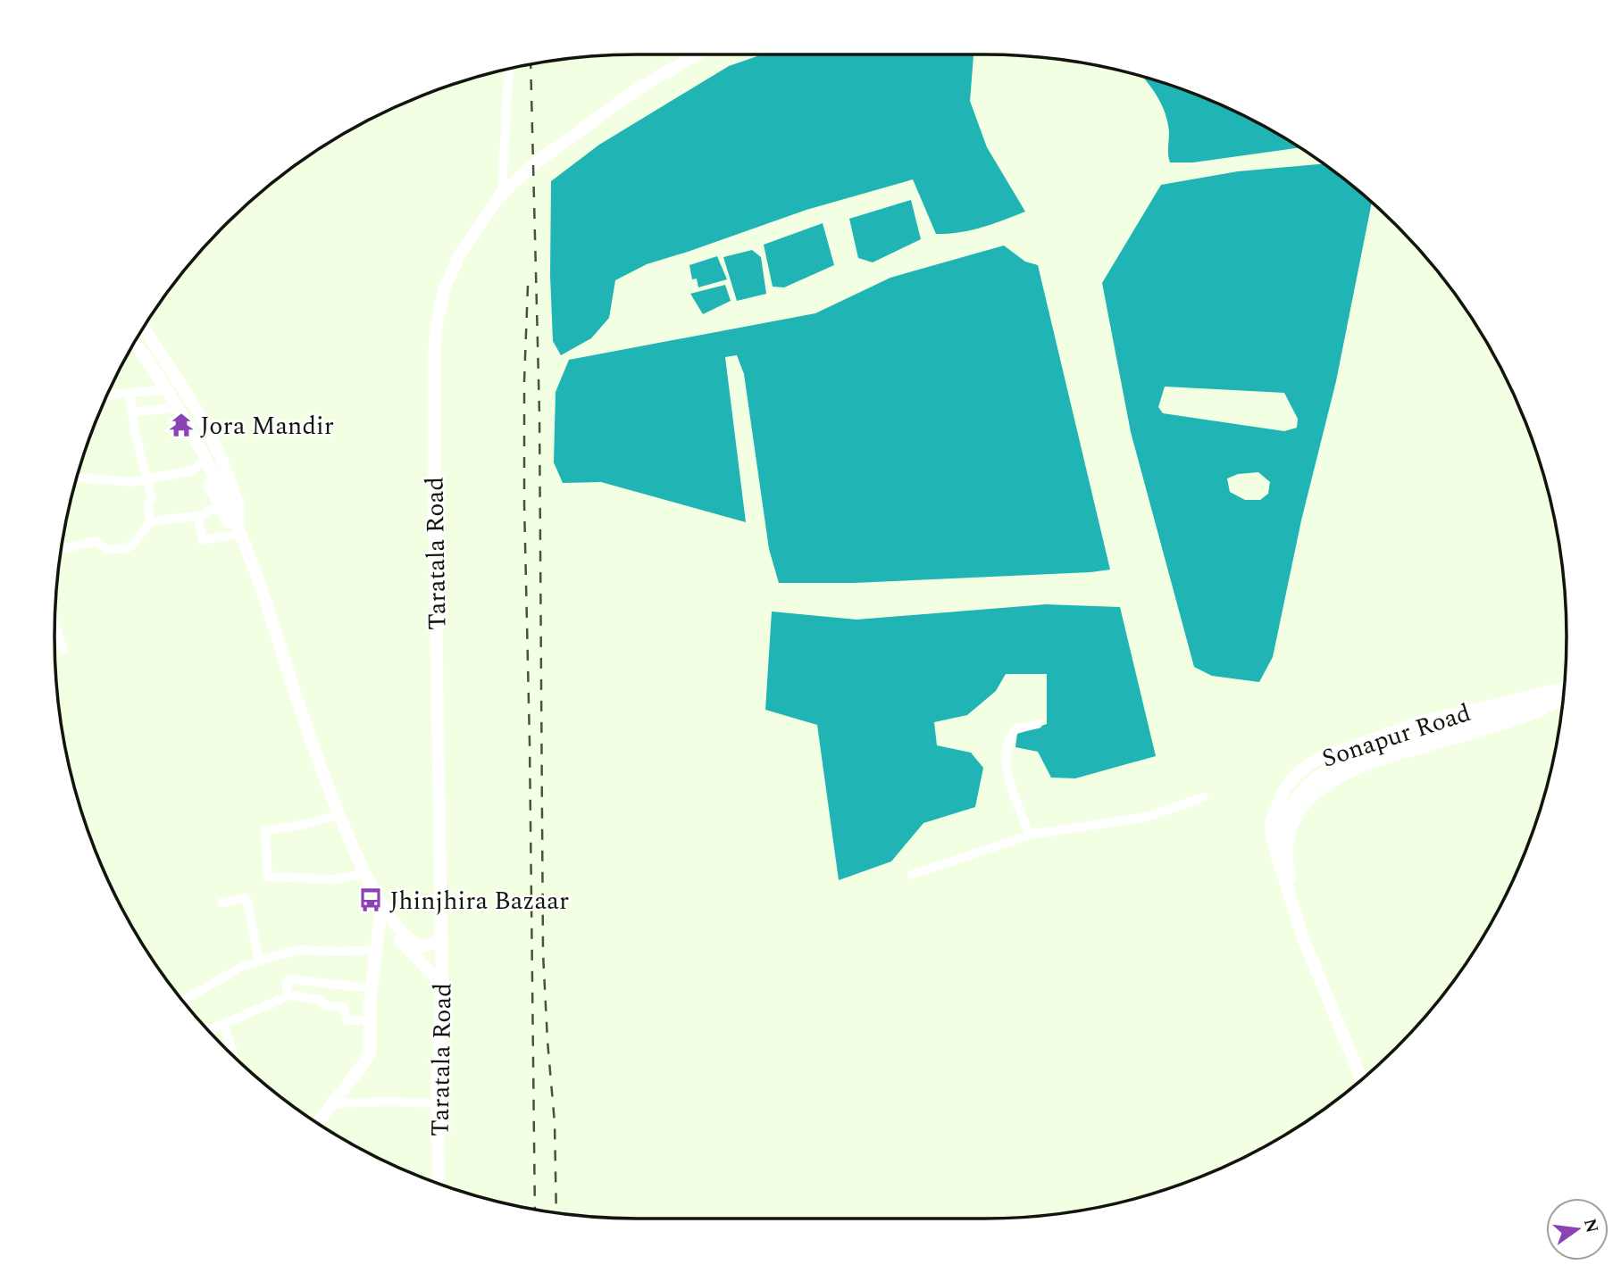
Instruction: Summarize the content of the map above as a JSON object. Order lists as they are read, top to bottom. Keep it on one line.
{"streets":{"street":["Taratala Road","Sonapur Road"]},"places":{"temple":["Jora Mandir"],"bus stop":["Jhinjhira Bazaar"]},"north":"right"}
